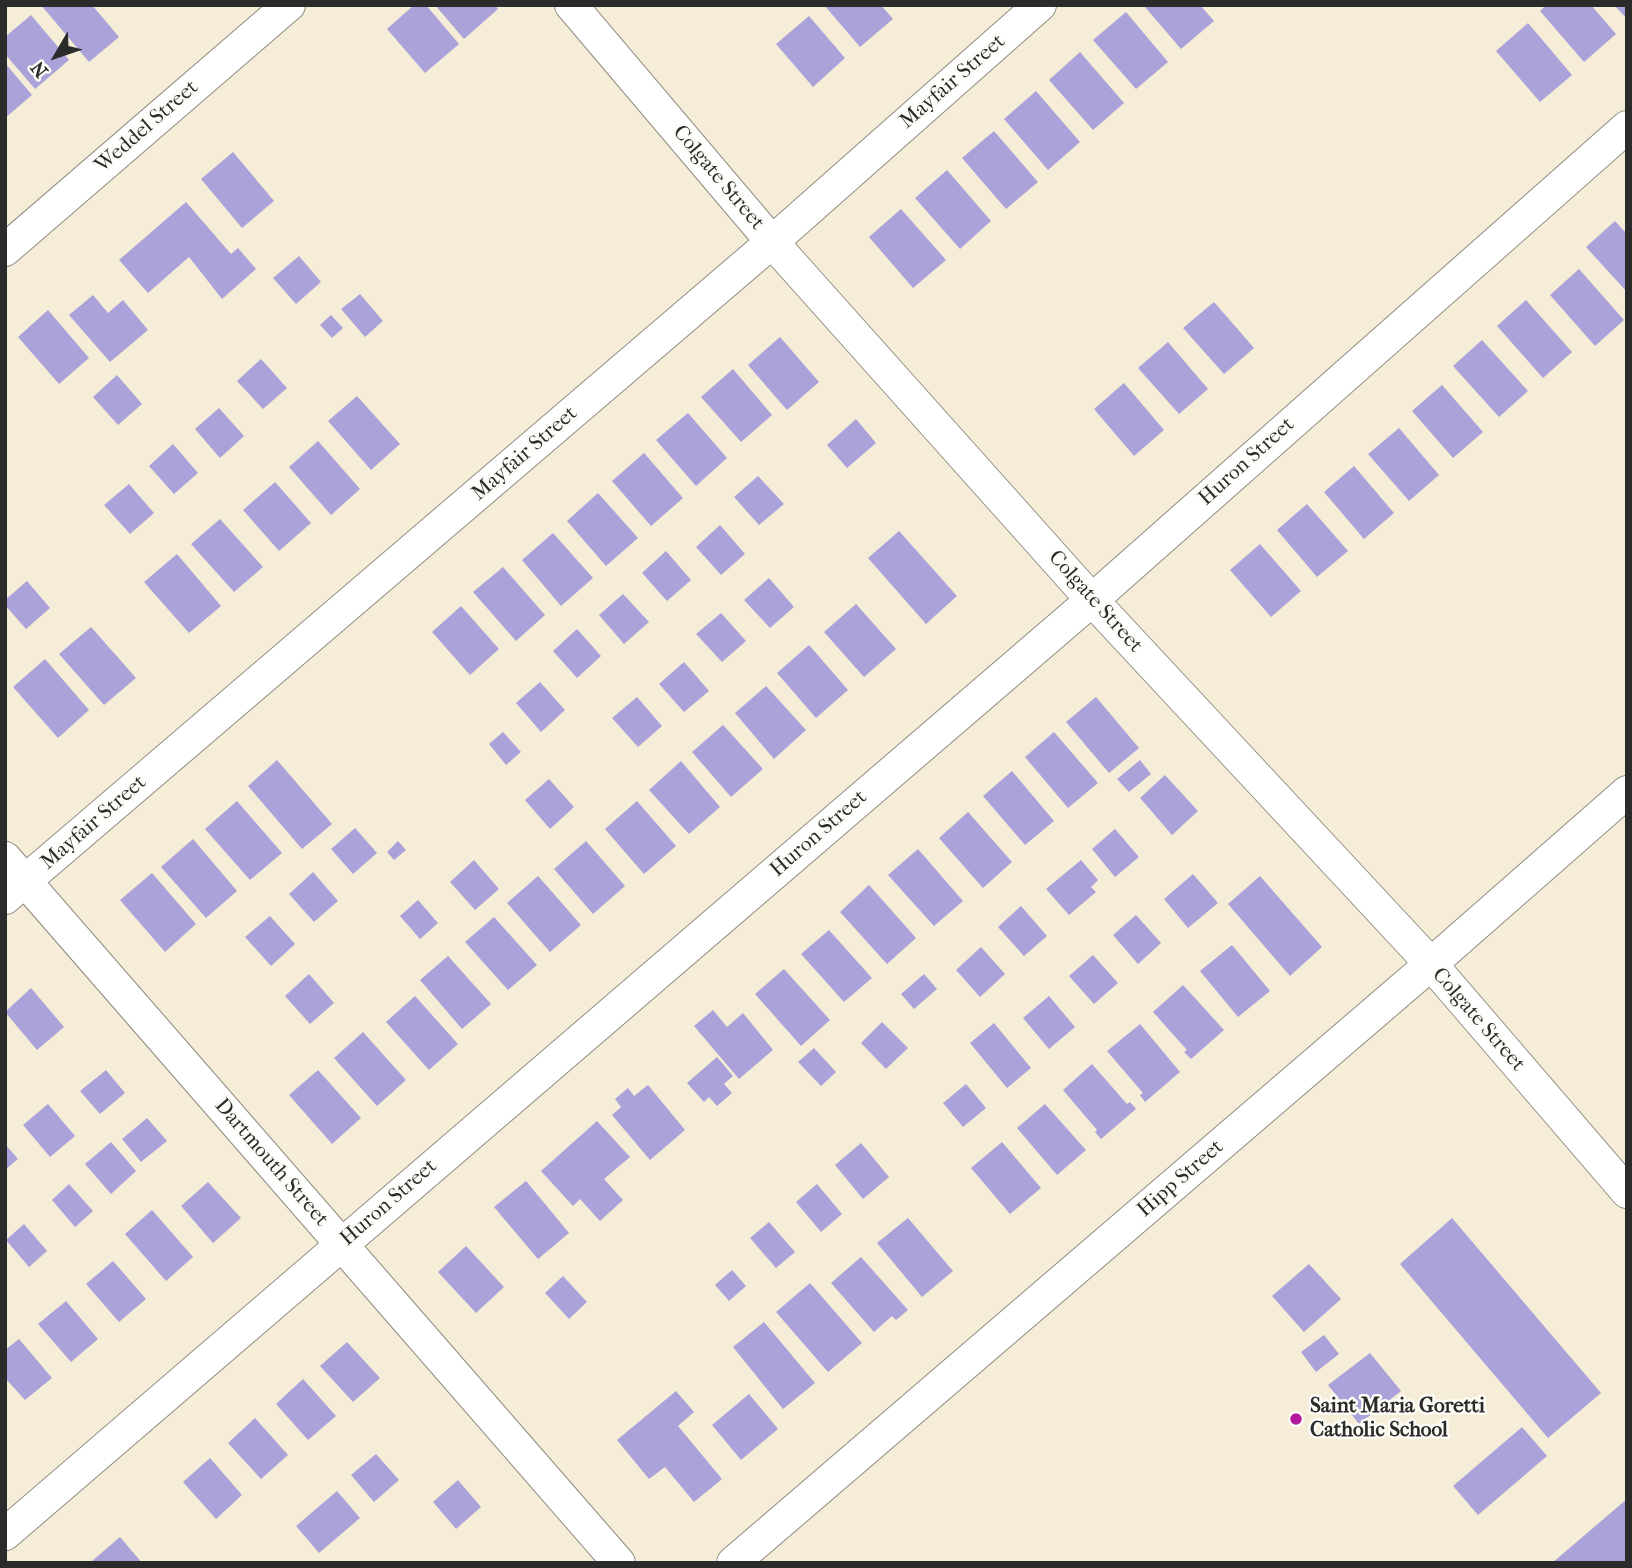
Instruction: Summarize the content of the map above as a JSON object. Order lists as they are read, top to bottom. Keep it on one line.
{"streets":{"street":["Mayfair Street","Weddel Street","Colgate Street","Huron Street","Dartmouth Street","Hipp Street"]},"crossings":[["Mayfair Street","Colgate Street"],["Mayfair Street","Dartmouth Street"],["Colgate Street","Huron Street"],["Colgate Street","Hipp Street"],["Huron Street","Dartmouth Street"]],"places":["Saint Maria Goretti Catholic School"],"north":"bottom left"}
